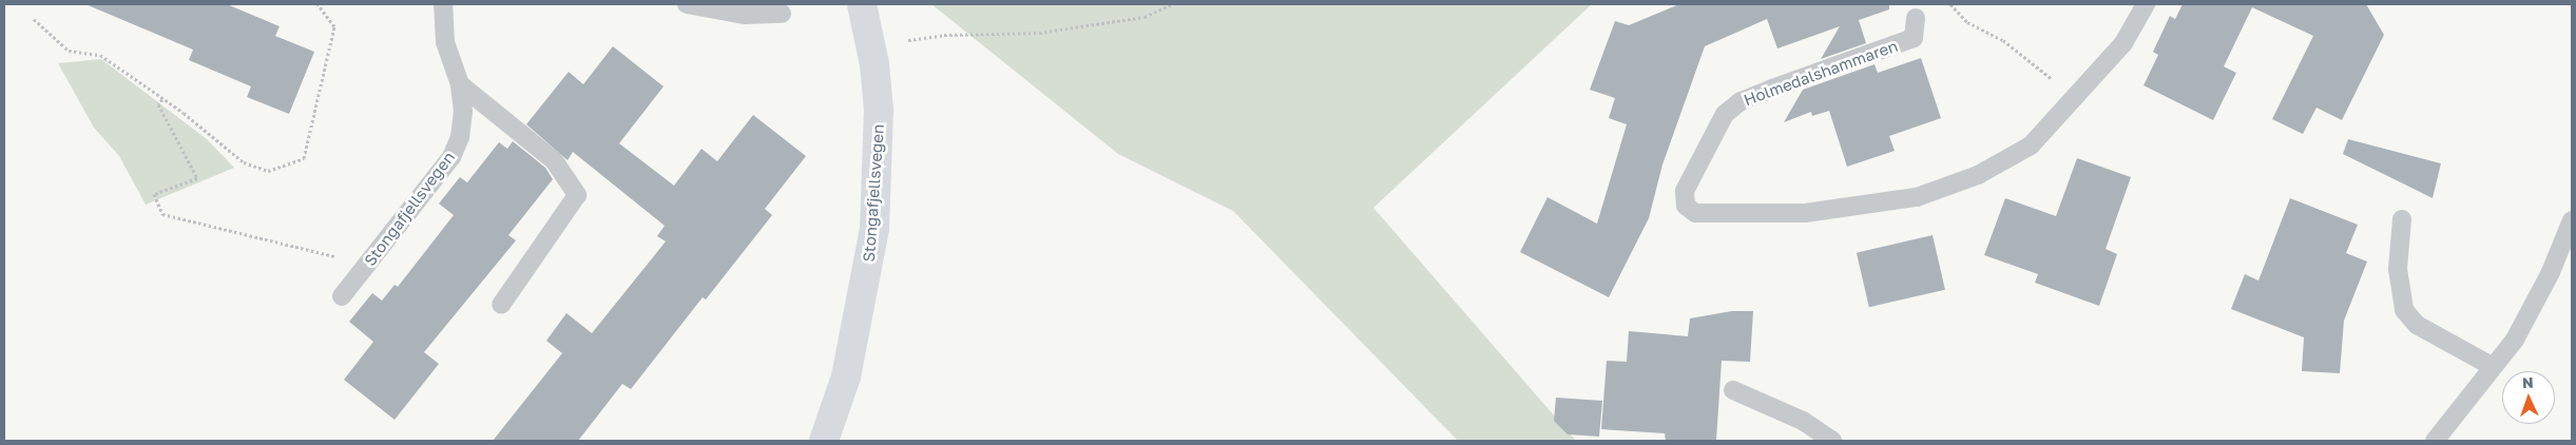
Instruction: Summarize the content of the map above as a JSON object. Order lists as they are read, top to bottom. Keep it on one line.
{"streets":{"street":["Stongafjellsvegen"],"lane":["Holmedalshammaren"]},"north":"top"}
